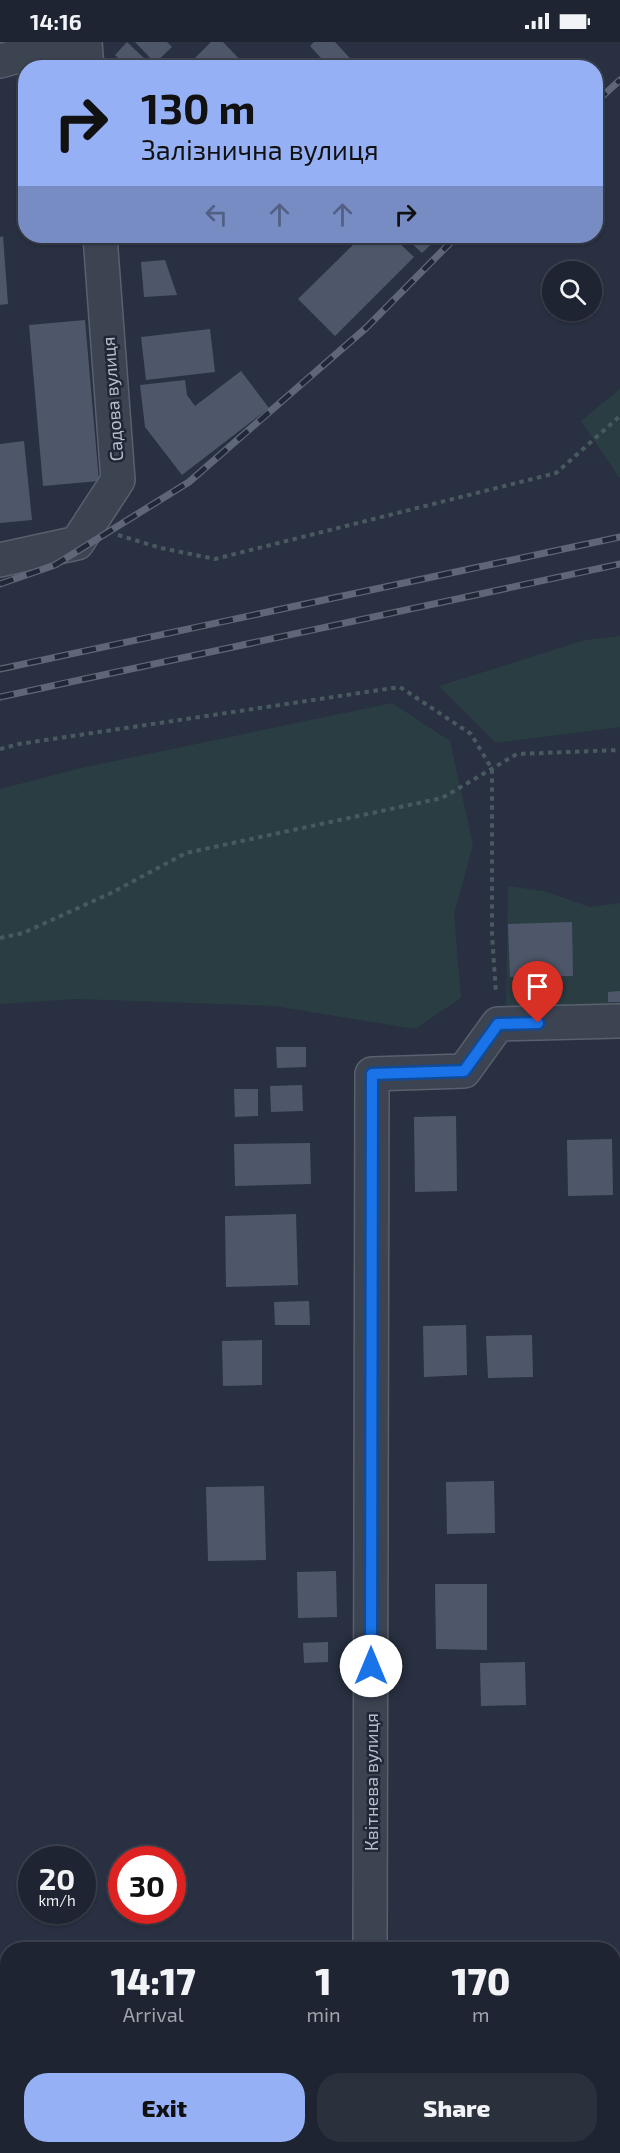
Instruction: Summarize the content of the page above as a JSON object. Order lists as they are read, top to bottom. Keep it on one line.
{"streets":{"street":["Садова вулиця","Квітнева вулиця"]},"page":{"status":"14:16","turn":["130 m","Залізнична вулиця"],"speed":"20 km/h","limit":"30","eta":["14:17","Arrival","1","min","170","m"],"buttons":["Exit","Share"]}}
